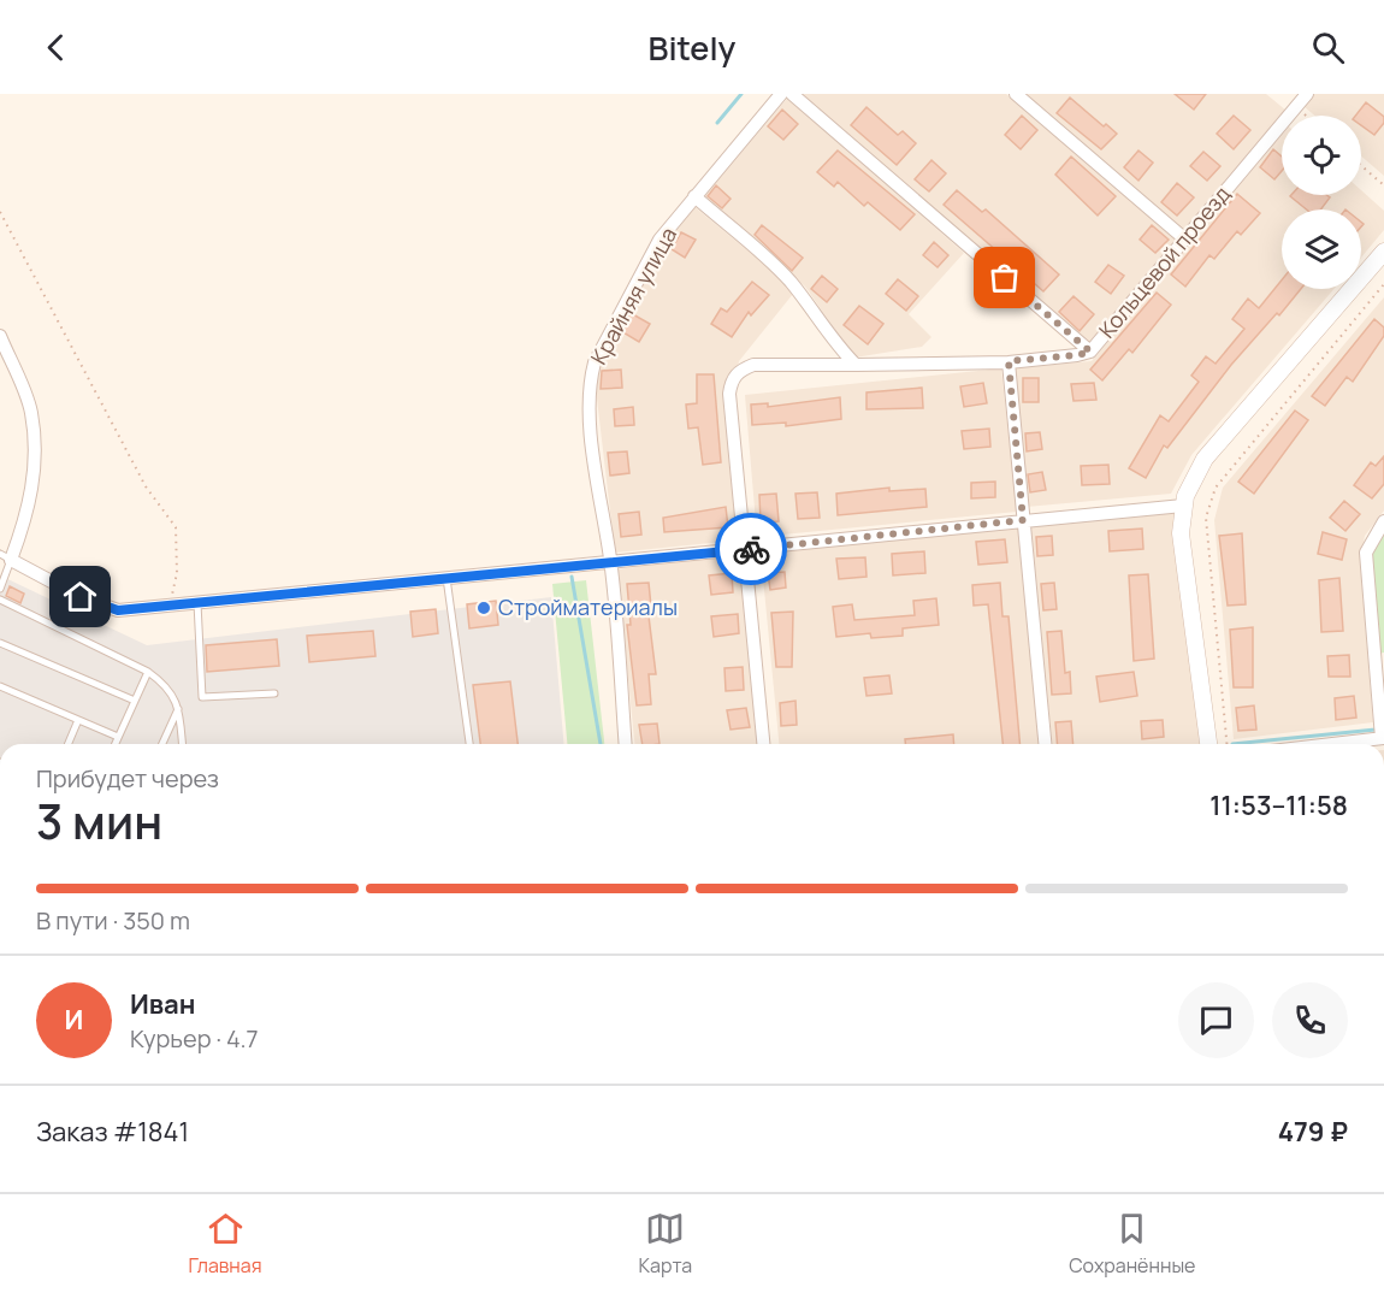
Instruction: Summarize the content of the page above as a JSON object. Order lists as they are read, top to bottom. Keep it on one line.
{"streets":{"street":["Кольцевой проезд","Крайняя улица"]},"places":["Стройматериалы"],"page":{"header":"Bitely","heading":["3 мин","Прибудет через","11:53–11:58"],"panel":["Иван","Курьер · 4.7","Заказ #1841","479 ₽"],"bar":"В пути · 350 m","round":"И","tabs":["Главная","Карта","Сохранённые"]}}
